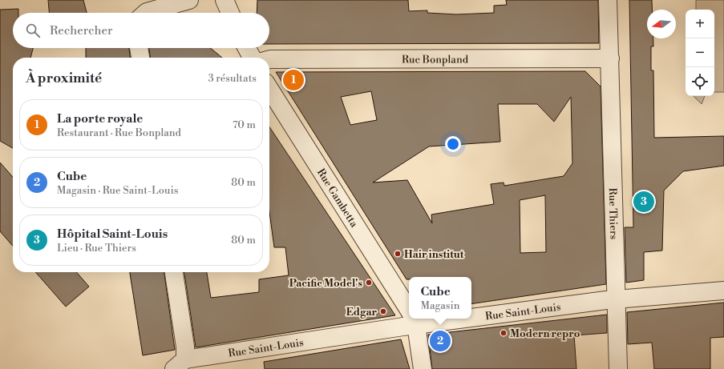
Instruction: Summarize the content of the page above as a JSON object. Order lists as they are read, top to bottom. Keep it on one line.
{"streets":{"street":["Rue Bonpland","Rue Gambetta","Rue Thiers","Rue Saint-Louis"]},"crossings":[["Rue Bonpland","Rue Thiers"],["Rue Thiers","Rue Saint-Louis"]],"places":["Hair institut","Pacific Model's","Edgar","Modern repro"],"north":"left","page":{"map_buttons":["+","−"],"search":"Rechercher","heading":["À proximité","3 résultats"],"pins":["1","3","2"],"list":[{"mark":"1","name":"La porte royale","note":"Restaurant · Rue Bonpland","value":"70 m"},{"mark":"2","name":"Cube","note":"Magasin · Rue Saint-Louis","value":"80 m"},{"mark":"3","name":"Hôpital Saint-Louis","note":"Lieu · Rue Thiers","value":"80 m"}],"popup":["Cube","Magasin"]}}
